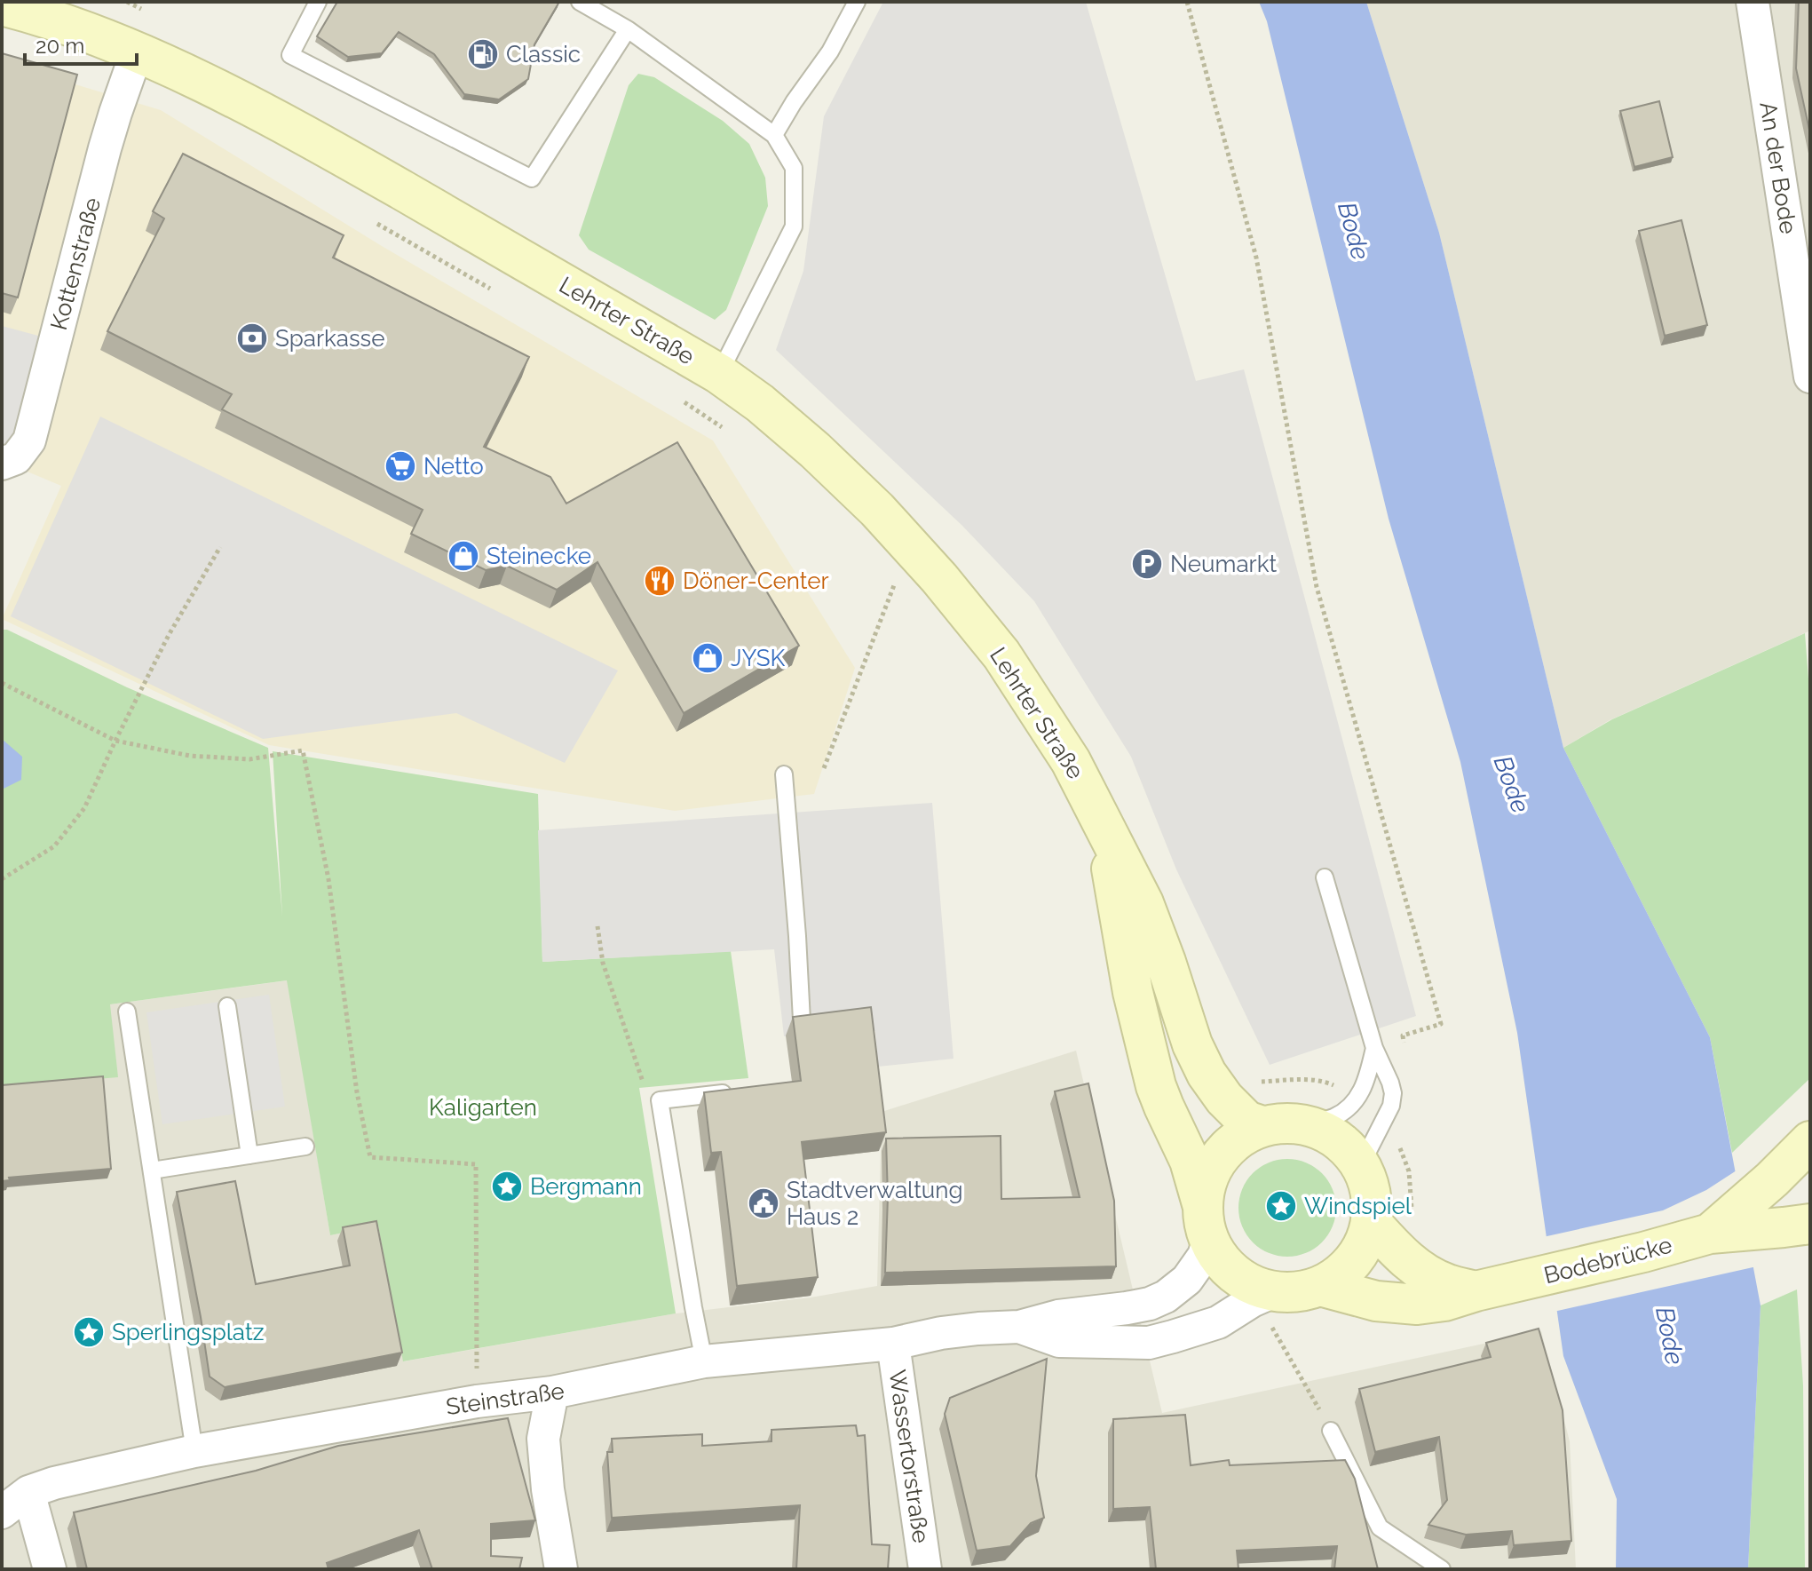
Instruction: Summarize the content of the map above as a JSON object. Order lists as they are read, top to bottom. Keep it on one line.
{"streets":{"main road":["Lehrter Straße","Bodebrücke"],"street":["An der Bode","Kottenstraße","Steinstraße","Wassertorstraße"]},"crossings":[["Kottenstraße","Lehrter Straße"],["Lehrter Straße","Steinstraße"],["Steinstraße","Wassertorstraße"]],"water":["Bode"],"parks":["Kaligarten"],"places":{"fuel station":["Classic"],"bank":["Sparkasse"],"supermarket":["Netto"],"shop":["Steinecke","JYSK"],"parking":["Neumarkt"],"restaurant":["Döner-Center"],"place":["Bergmann","Windspiel","Sperlingsplatz"],"public building":["Stadtverwaltung Haus 2"]},"scale_bar":"20 m"}
